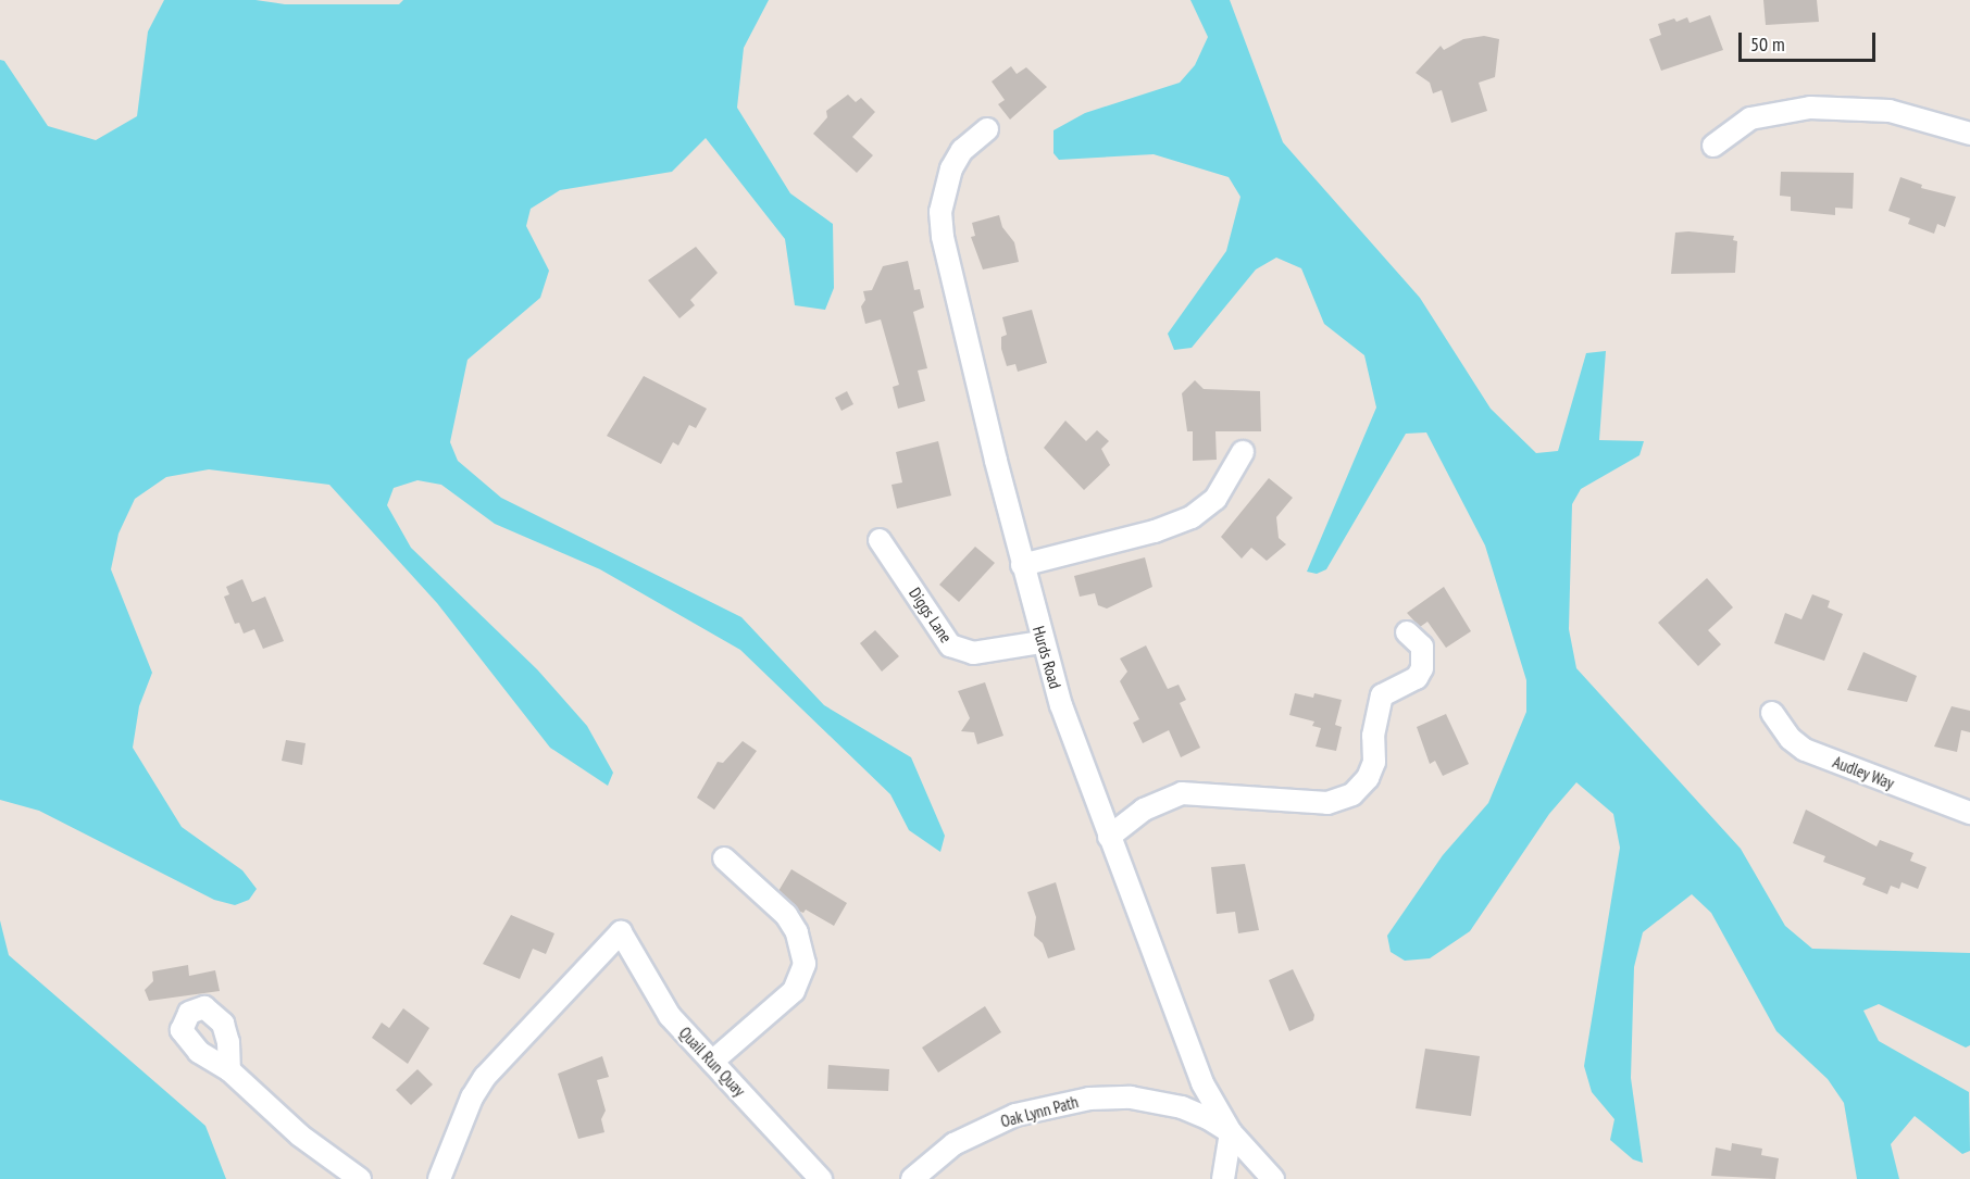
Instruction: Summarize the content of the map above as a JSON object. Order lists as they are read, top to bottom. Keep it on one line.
{"streets":{"street":["Diggs Lane","Hurds Road","Audley Way","Quail Run Quay","Oak Lynn Path"]},"crossings":[["Diggs Lane","Hurds Road"],["Hurds Road","Oak Lynn Path"]],"scale_bar":"50 m"}
